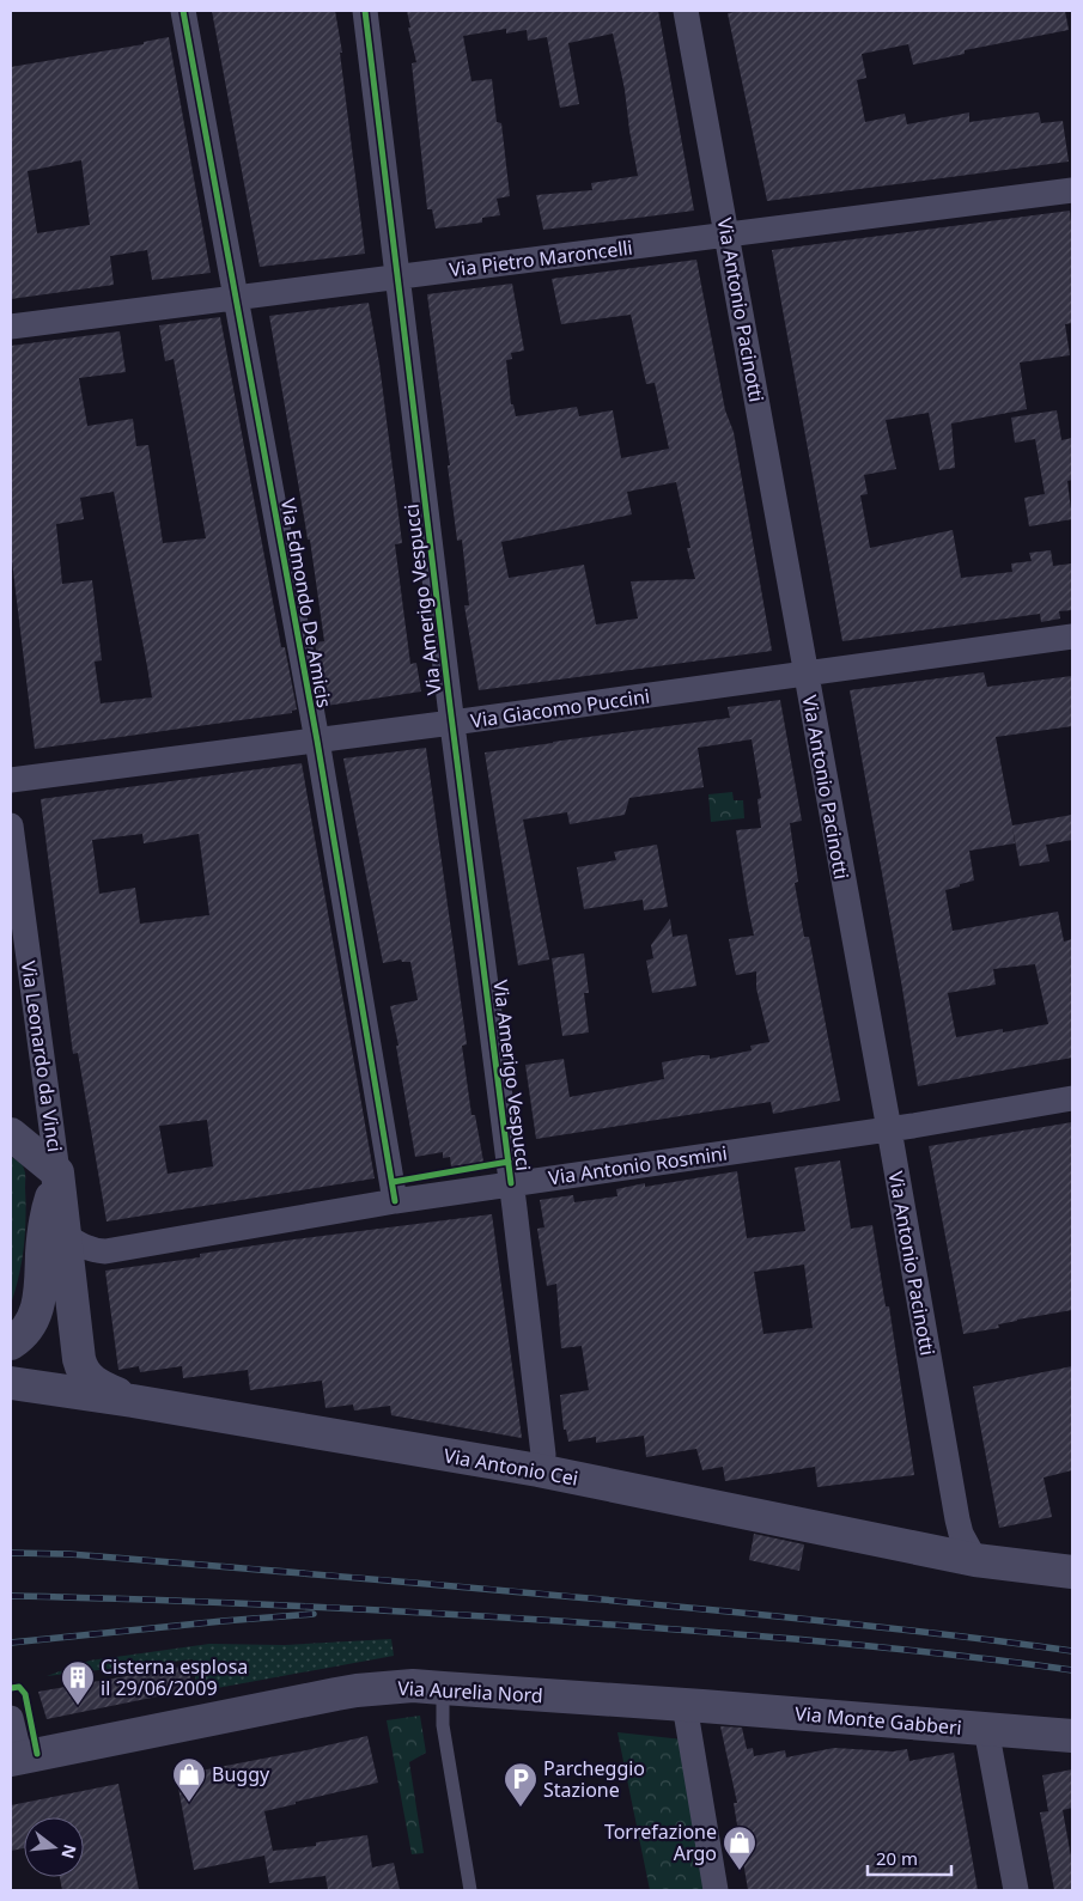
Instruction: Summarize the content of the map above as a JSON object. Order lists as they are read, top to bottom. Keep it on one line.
{"streets":{"street":["Via Pietro Maroncelli","Via Antonio Pacinotti","Via Amerigo Vespucci","Via Edmondo De Amicis","Via Giacomo Puccini","Via Leonardo da Vinci","Via Antonio Rosmini","Via Antonio Cei","Via Aurelia Nord","Via Monte Gabberi"]},"crossings":[["Via Pietro Maroncelli","Via Antonio Pacinotti"],["Via Pietro Maroncelli","Via Amerigo Vespucci"],["Via Pietro Maroncelli","Via Edmondo De Amicis"],["Via Antonio Pacinotti","Via Giacomo Puccini"],["Via Antonio Pacinotti","Via Antonio Rosmini"],["Via Antonio Pacinotti","Via Antonio Cei"],["Via Amerigo Vespucci","Via Giacomo Puccini"],["Via Amerigo Vespucci","Via Antonio Rosmini"],["Via Edmondo De Amicis","Via Giacomo Puccini"],["Via Edmondo De Amicis","Via Antonio Rosmini"],["Via Leonardo da Vinci","Via Antonio Rosmini"],["Via Leonardo da Vinci","Via Antonio Cei"],["Via Aurelia Nord","Via Monte Gabberi"]],"places":{"building":["Cisterna esplosa il 29/06/2009"],"shop":["Buggy","Torrefazione Argo"],"parking":["Parcheggio Stazione"]},"scale_bar":"20 m","north":"right"}
